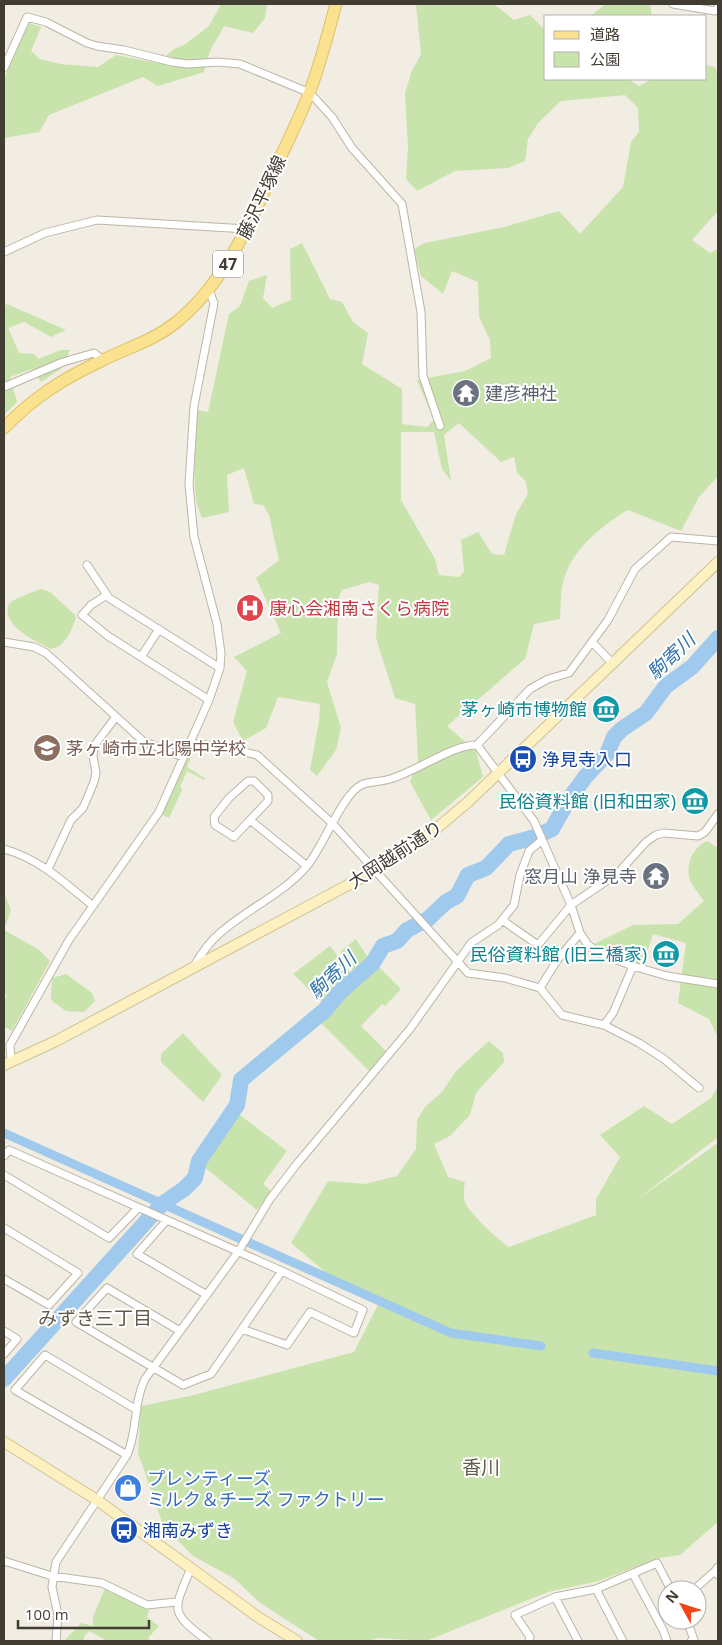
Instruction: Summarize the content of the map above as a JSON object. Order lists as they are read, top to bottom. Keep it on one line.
{"streets":{"main road":["藤沢平塚線","47"],"street":["大岡越前通り"]},"districts":["みずき三丁目","香川"],"water":["駒寄川"],"places":{"temple":["建彦神社","窓月山 浄見寺"],"hospital":["康心会湘南さくら病院"],"museum":["茅ヶ崎市博物館","民俗資料館 (旧和田家)","民俗資料館 (旧三橋家)"],"school or university":["茅ヶ崎市立北陽中学校"],"bus stop":["浄見寺入口","湘南みずき"],"shop":["プレンティーズ ミルク＆チーズ ファクトリー"]},"legend":["道路","公園"],"scale_bar":"100 m","north":"top left"}
